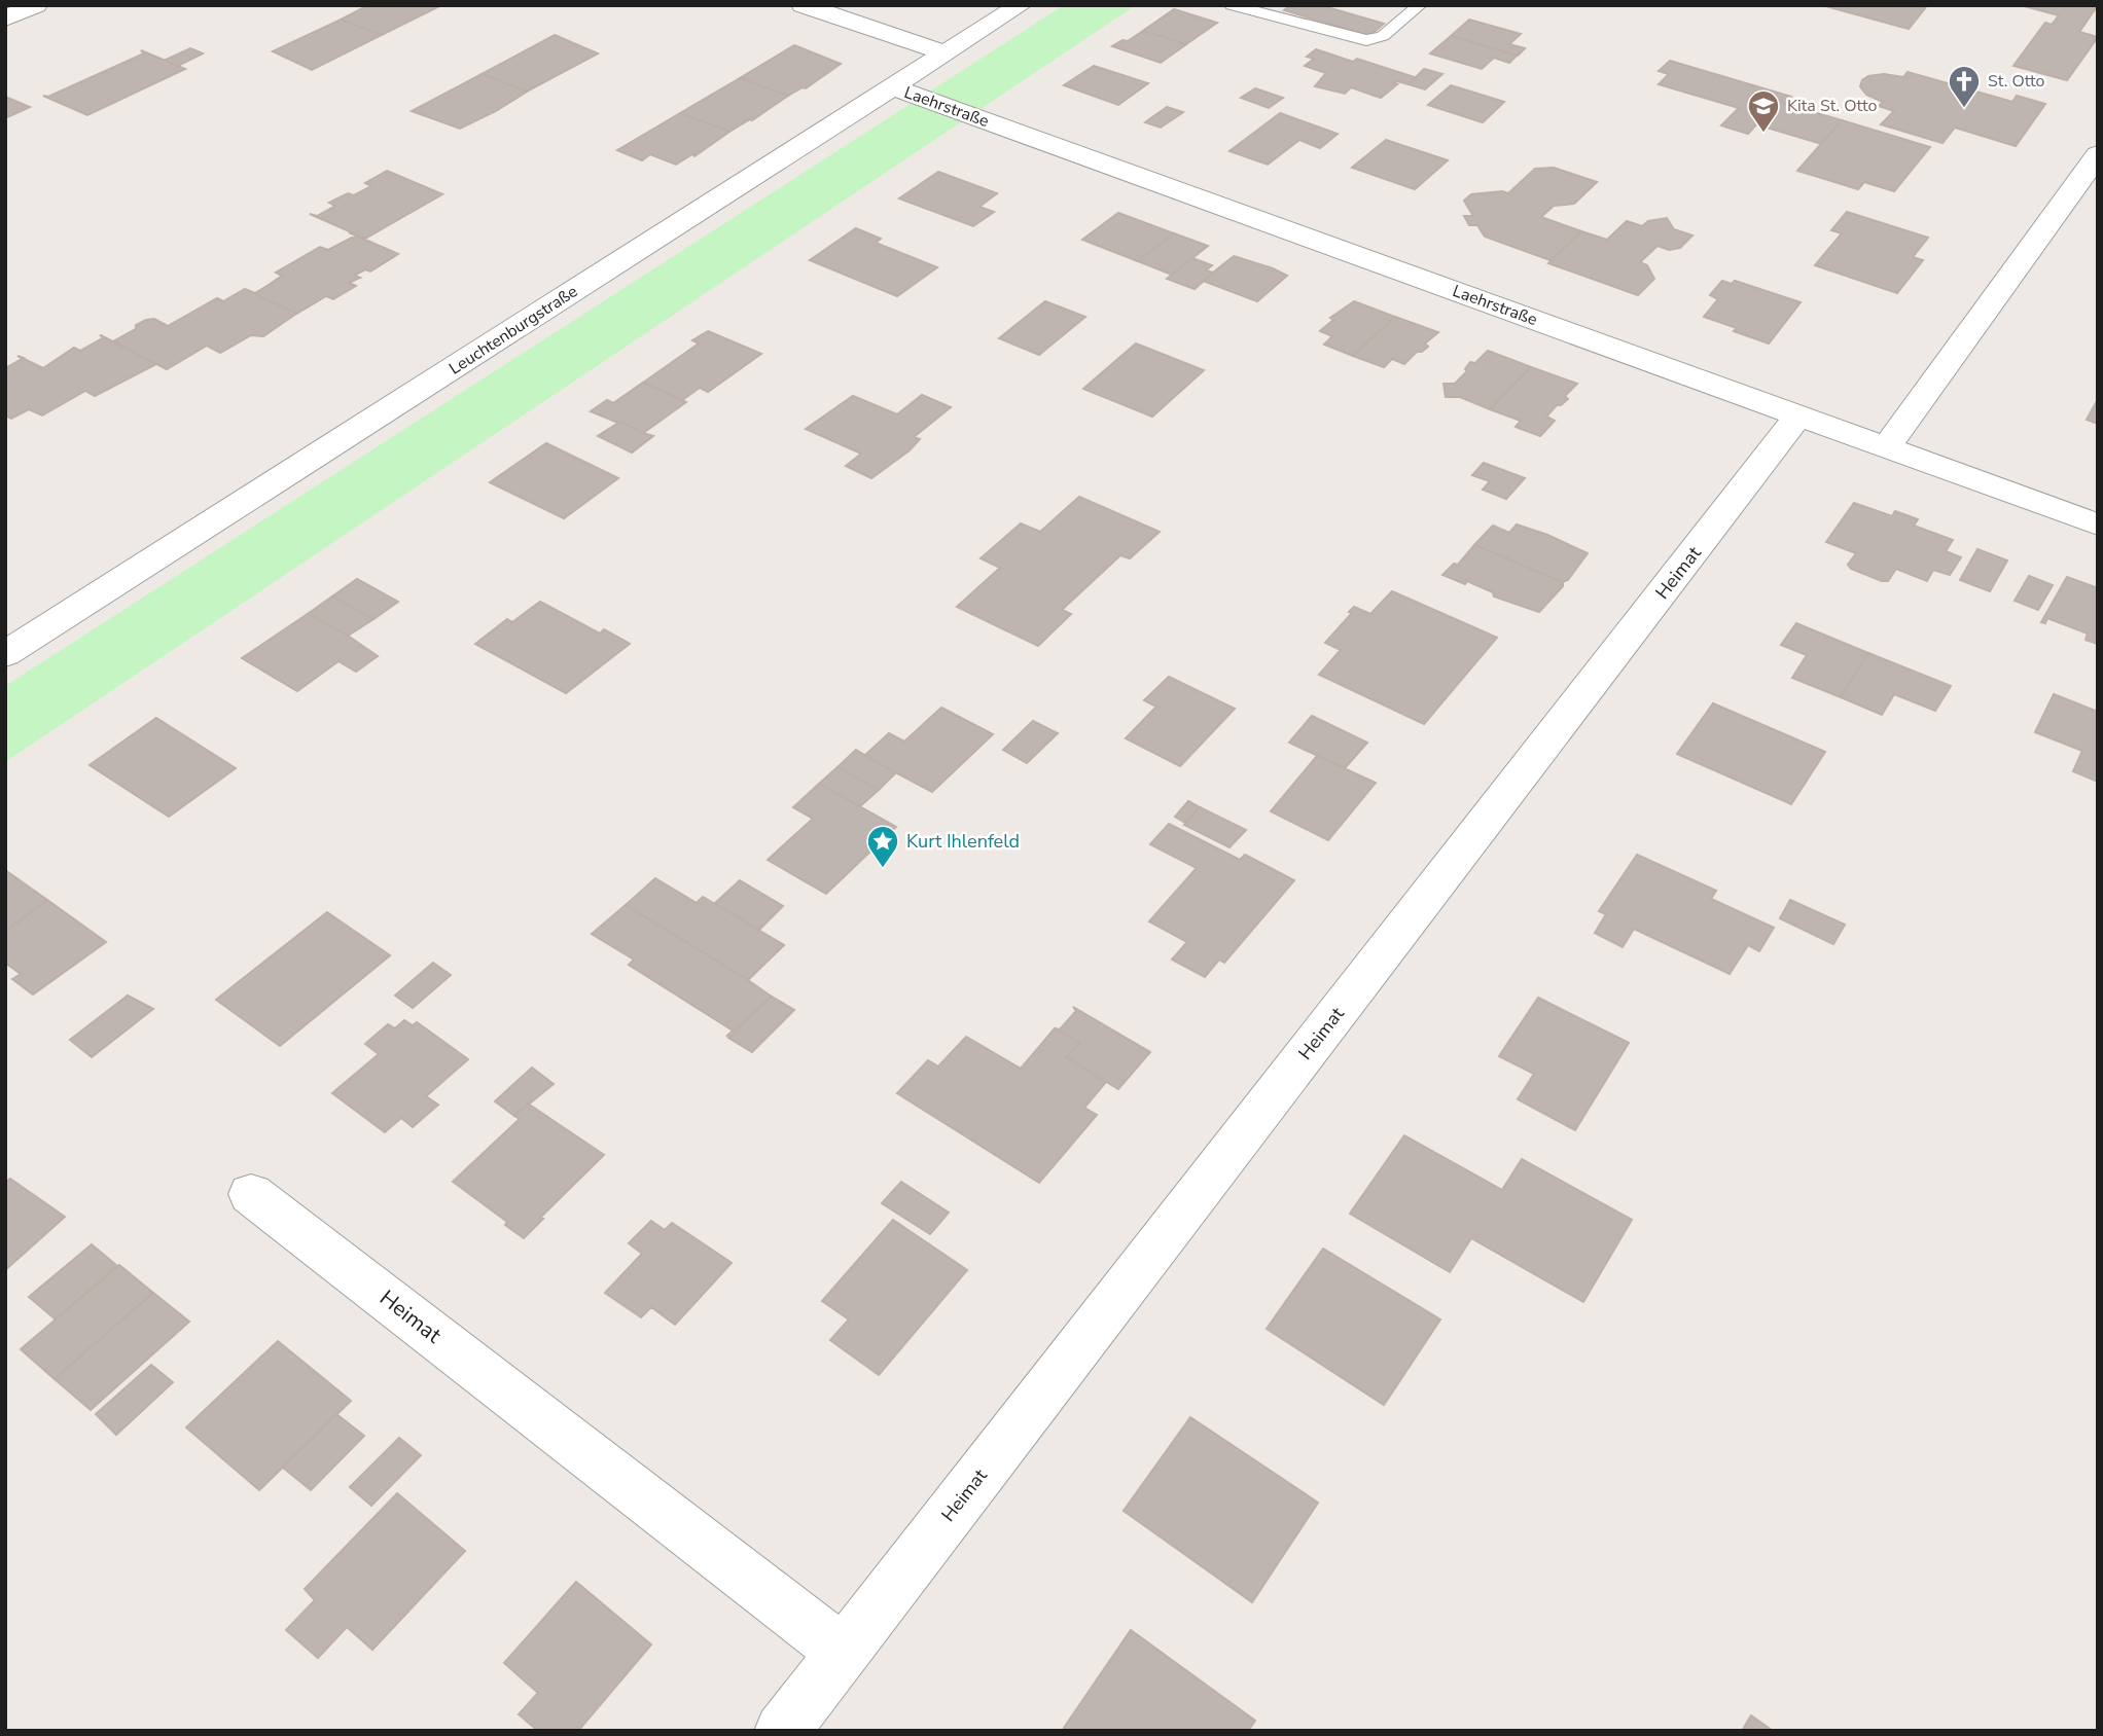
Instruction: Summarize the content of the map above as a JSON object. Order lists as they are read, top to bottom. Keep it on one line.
{"streets":{"street":["Laehrstraße","Leuchtenburgstraße","Heimat"]},"crossings":[["Laehrstraße","Leuchtenburgstraße"],["Laehrstraße","Heimat"]],"places":{"church":["St. Otto"],"school or university":["Kita St. Otto"],"place":["Kurt Ihlenfeld"]}}
